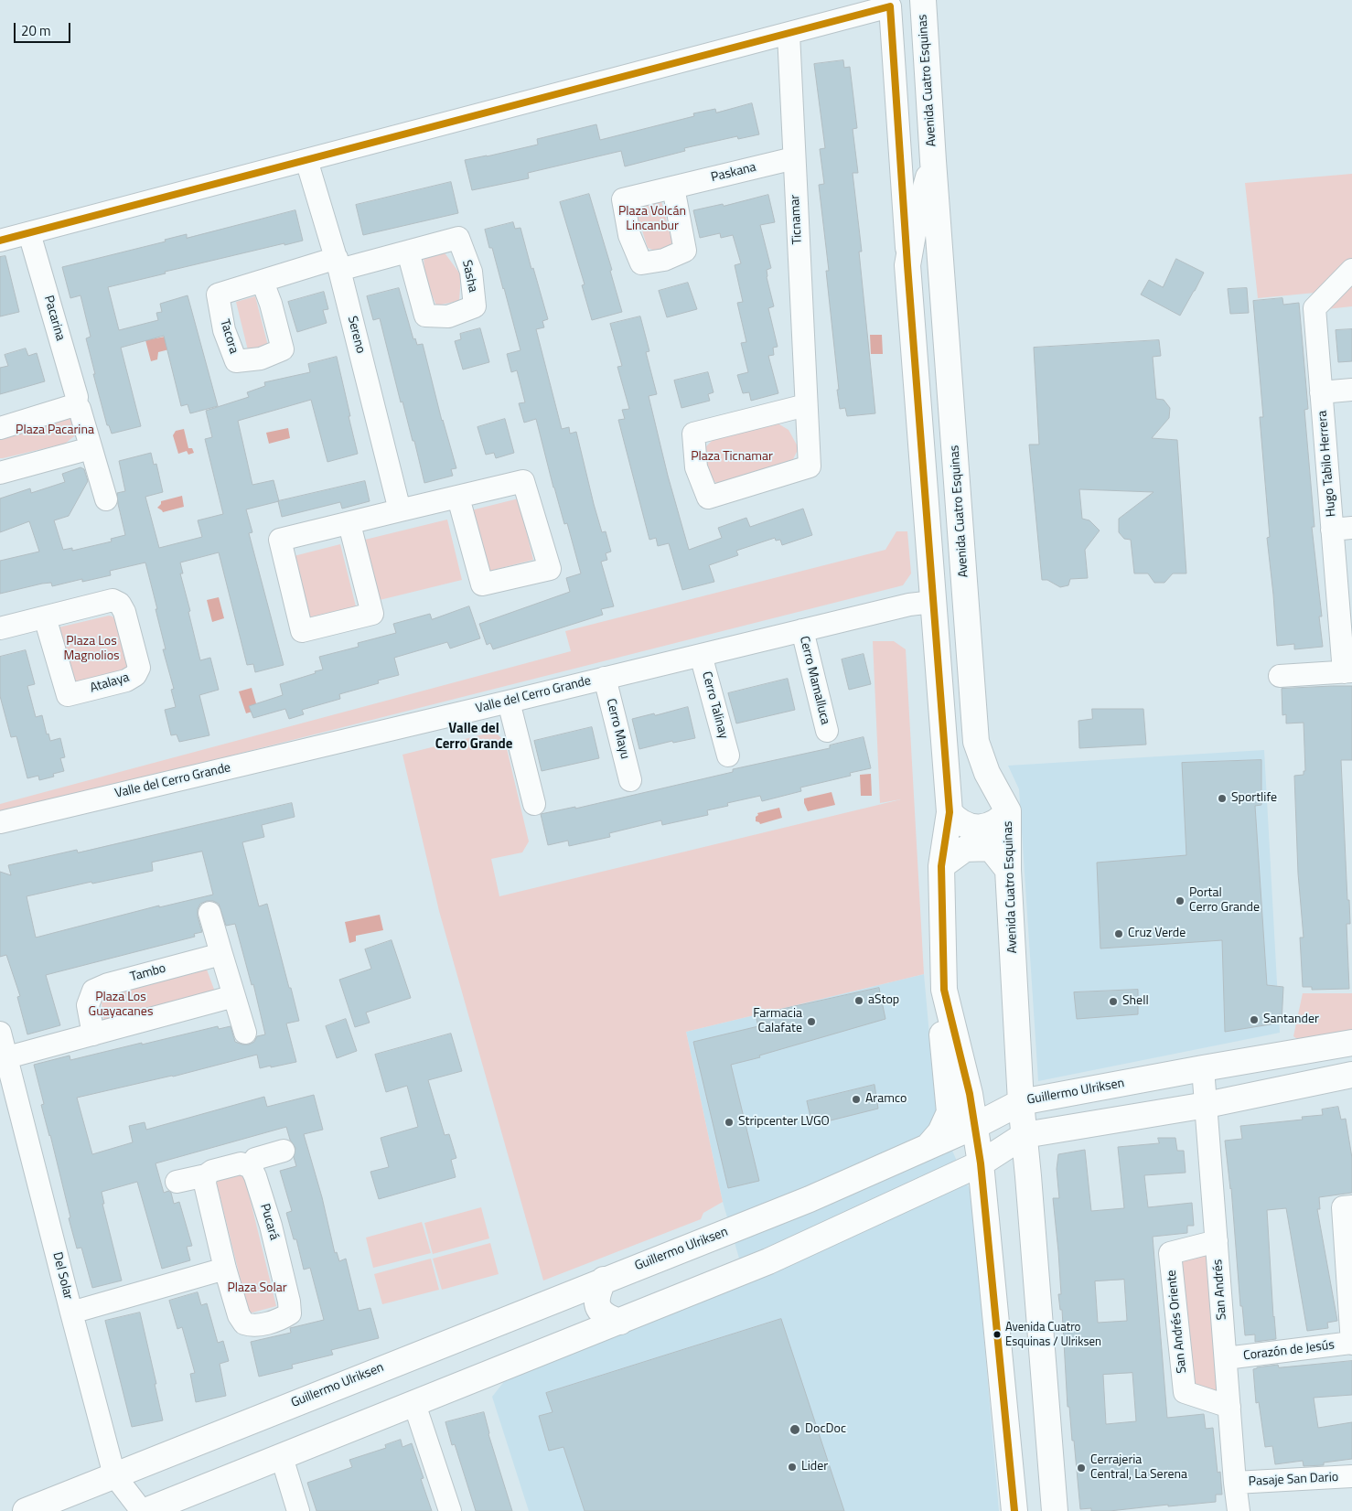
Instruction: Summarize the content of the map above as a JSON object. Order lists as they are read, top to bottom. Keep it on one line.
{"streets":{"main road":["Avenida Cuatro Esquinas","Guillermo Ulriksen"],"street":["Paskana","Ticnamar","Pacarina","Sereno","Hugo Tabilo Herrera","Cerro Mamalluca","Atalaya","Valle del Cerro Grande","Cerro Talinay","Cerro Mayu","Tambo","Pucará","Del Solar","San Andrés","San Andrés Oriente","Corazón de Jesús","Pasaje San Dario"]},"crossings":[["Avenida Cuatro Esquinas","Ticnamar"],["Avenida Cuatro Esquinas","Valle del Cerro Grande"],["Avenida Cuatro Esquinas","Guillermo Ulriksen"],["Paskana","Ticnamar"],["Cerro Mamalluca","Valle del Cerro Grande"],["Valle del Cerro Grande","Cerro Talinay"],["Valle del Cerro Grande","Cerro Mayu"],["Guillermo Ulriksen","Del Solar"],["Guillermo Ulriksen","San Andrés"],["San Andrés","San Andrés Oriente"],["San Andrés","Corazón de Jesús"],["San Andrés","Pasaje San Dario"]],"districts":["Valle del Cerro Grande"],"parks":["Plaza Volcán Lincanbur","Plaza Pacarina","Plaza Ticnamar","Plaza Los Magnolios","Plaza Los Guayacanes","Plaza Solar"],"places":["Sportlife","Portal Cerro Grande","Cruz Verde","aStop","Shell","Santander","Farmacia Calafate","Aramco","Stripcenter LVGO","Avenida Cuatro Esquinas / Ulriksen","DocDoc","Lider","Cerrajeria Central, La Serena"],"scale_bar":"20 m"}
